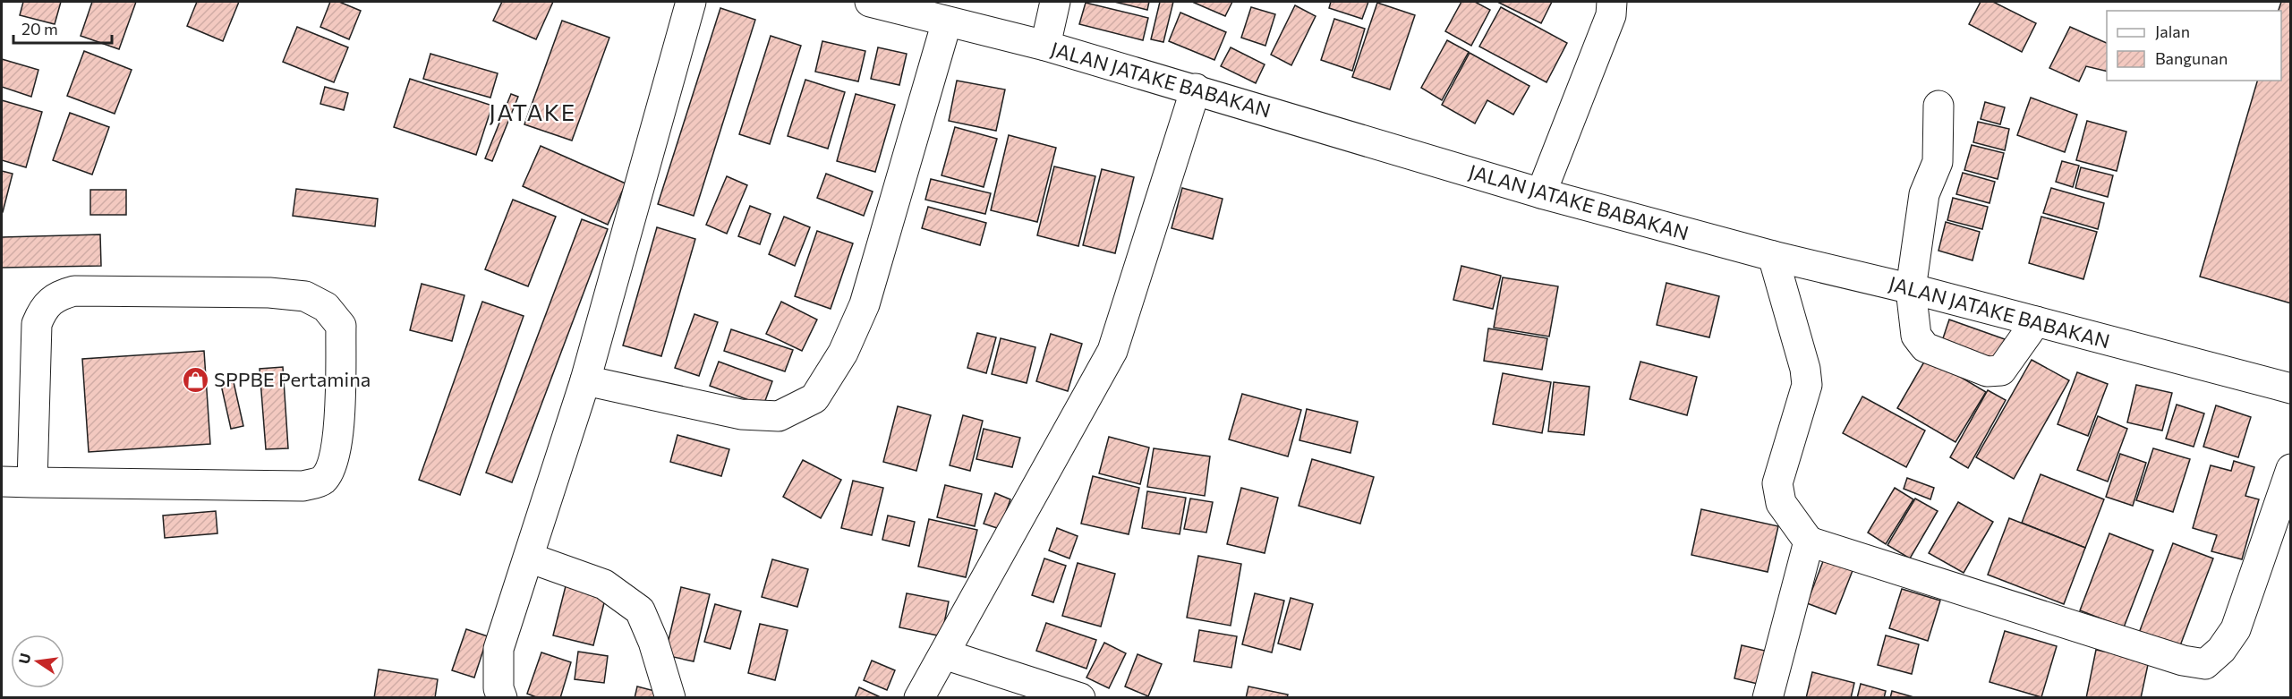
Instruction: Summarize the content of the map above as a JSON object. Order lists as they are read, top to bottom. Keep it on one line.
{"streets":{"street":["JALAN JATAKE BABAKAN"]},"districts":["JATAKE"],"places":{"shop":["SPPBE Pertamina"]},"legend":["Jalan","Bangunan"],"scale_bar":"20 m","north":"left"}
